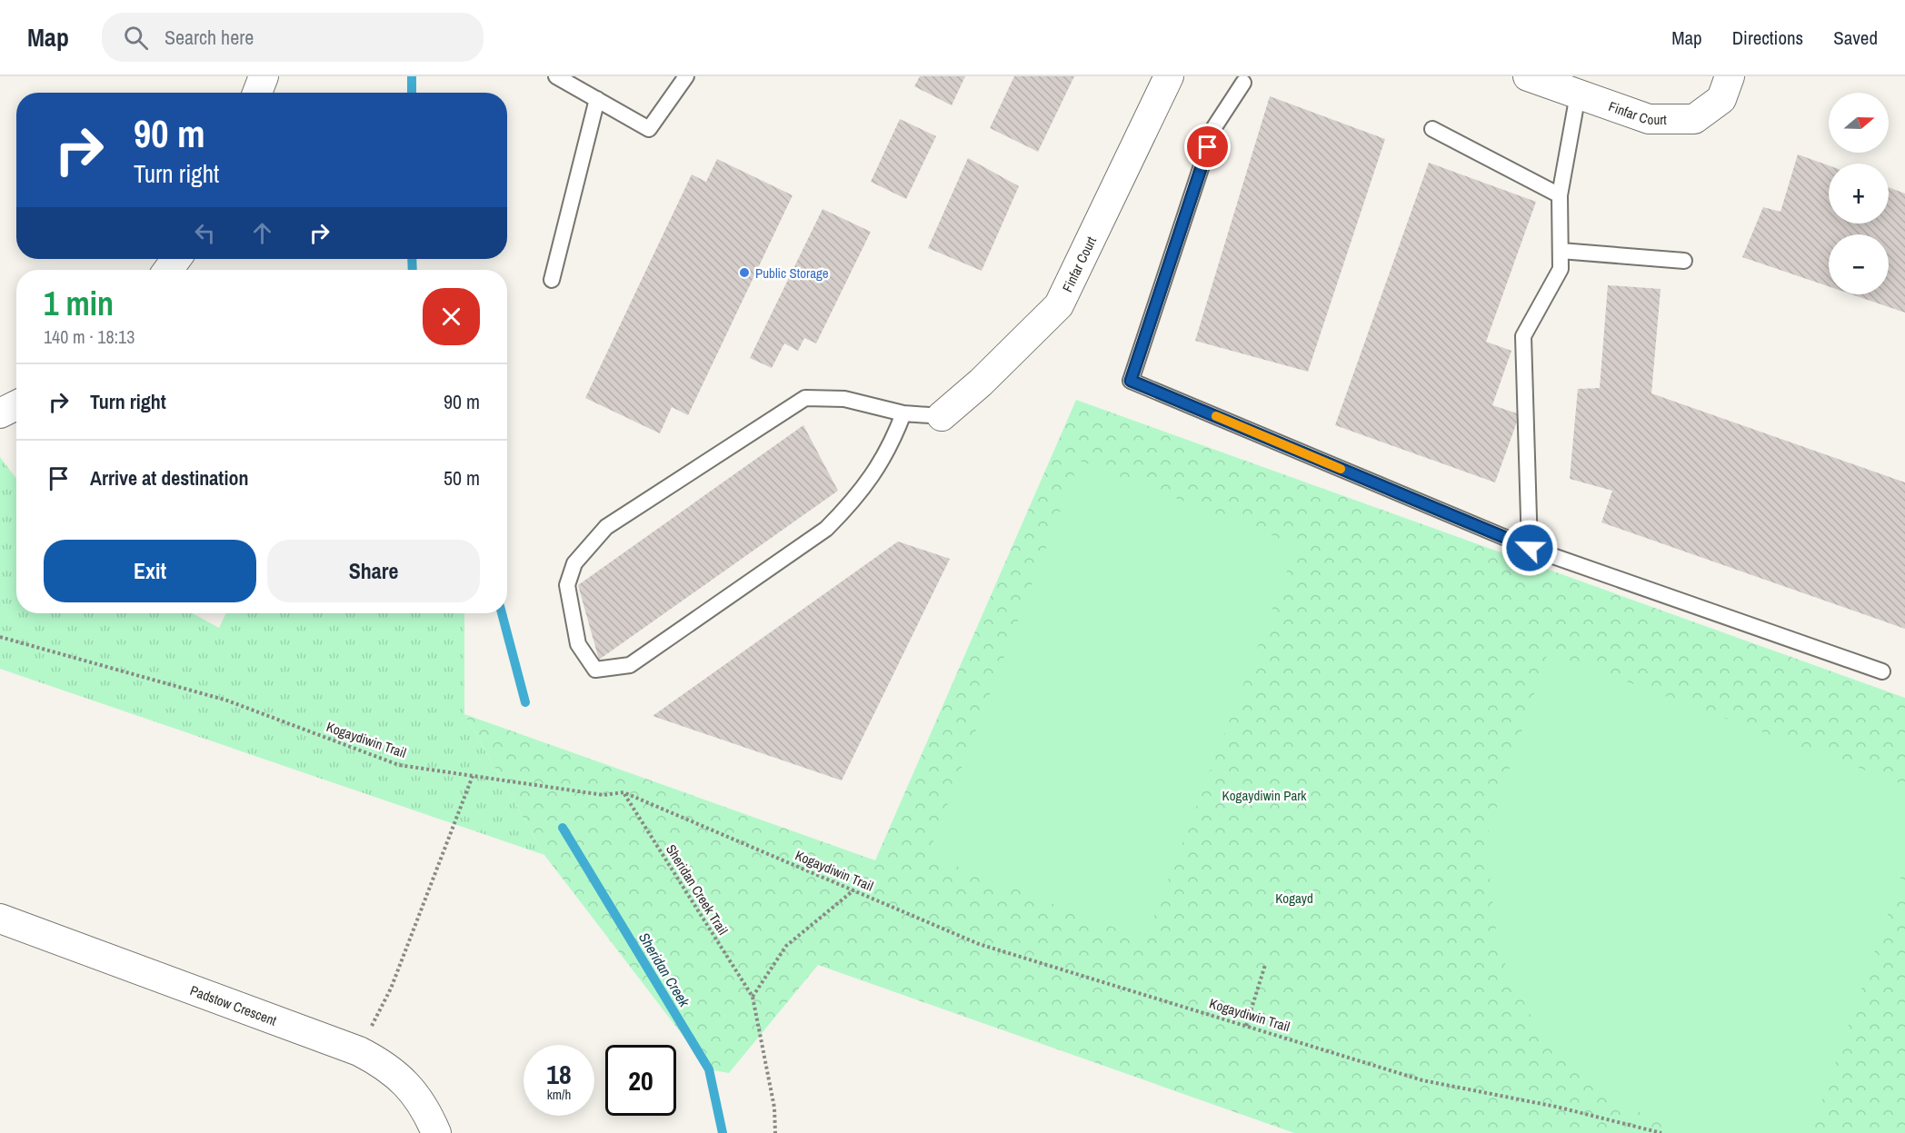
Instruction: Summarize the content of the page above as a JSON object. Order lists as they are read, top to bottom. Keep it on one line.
{"streets":{"street":["Finfar Court","Padstow Crescent"],"path":["Kogaydiwin Trail","Sheridan Creek Trail"]},"crossings":[["Kogaydiwin Trail","Sheridan Creek Trail"]],"water":["Sheridan Creek"],"parks":["Kogaydiwin Park","Kogayd"],"places":["Public Storage"],"north":"right","page":{"header":"Map","search":"Search here","nav":["Map","Directions","Saved"],"map_buttons":["+","−"],"turn":["90 m","Turn right"],"heading":["1 min","140 m · 18:13"],"list":[{"name":"Turn right","value":"90 m"},{"name":"Arrive at destination","value":"50 m"}],"buttons":["Exit","Share"],"speed":"18 km/h","limit":"20"}}
